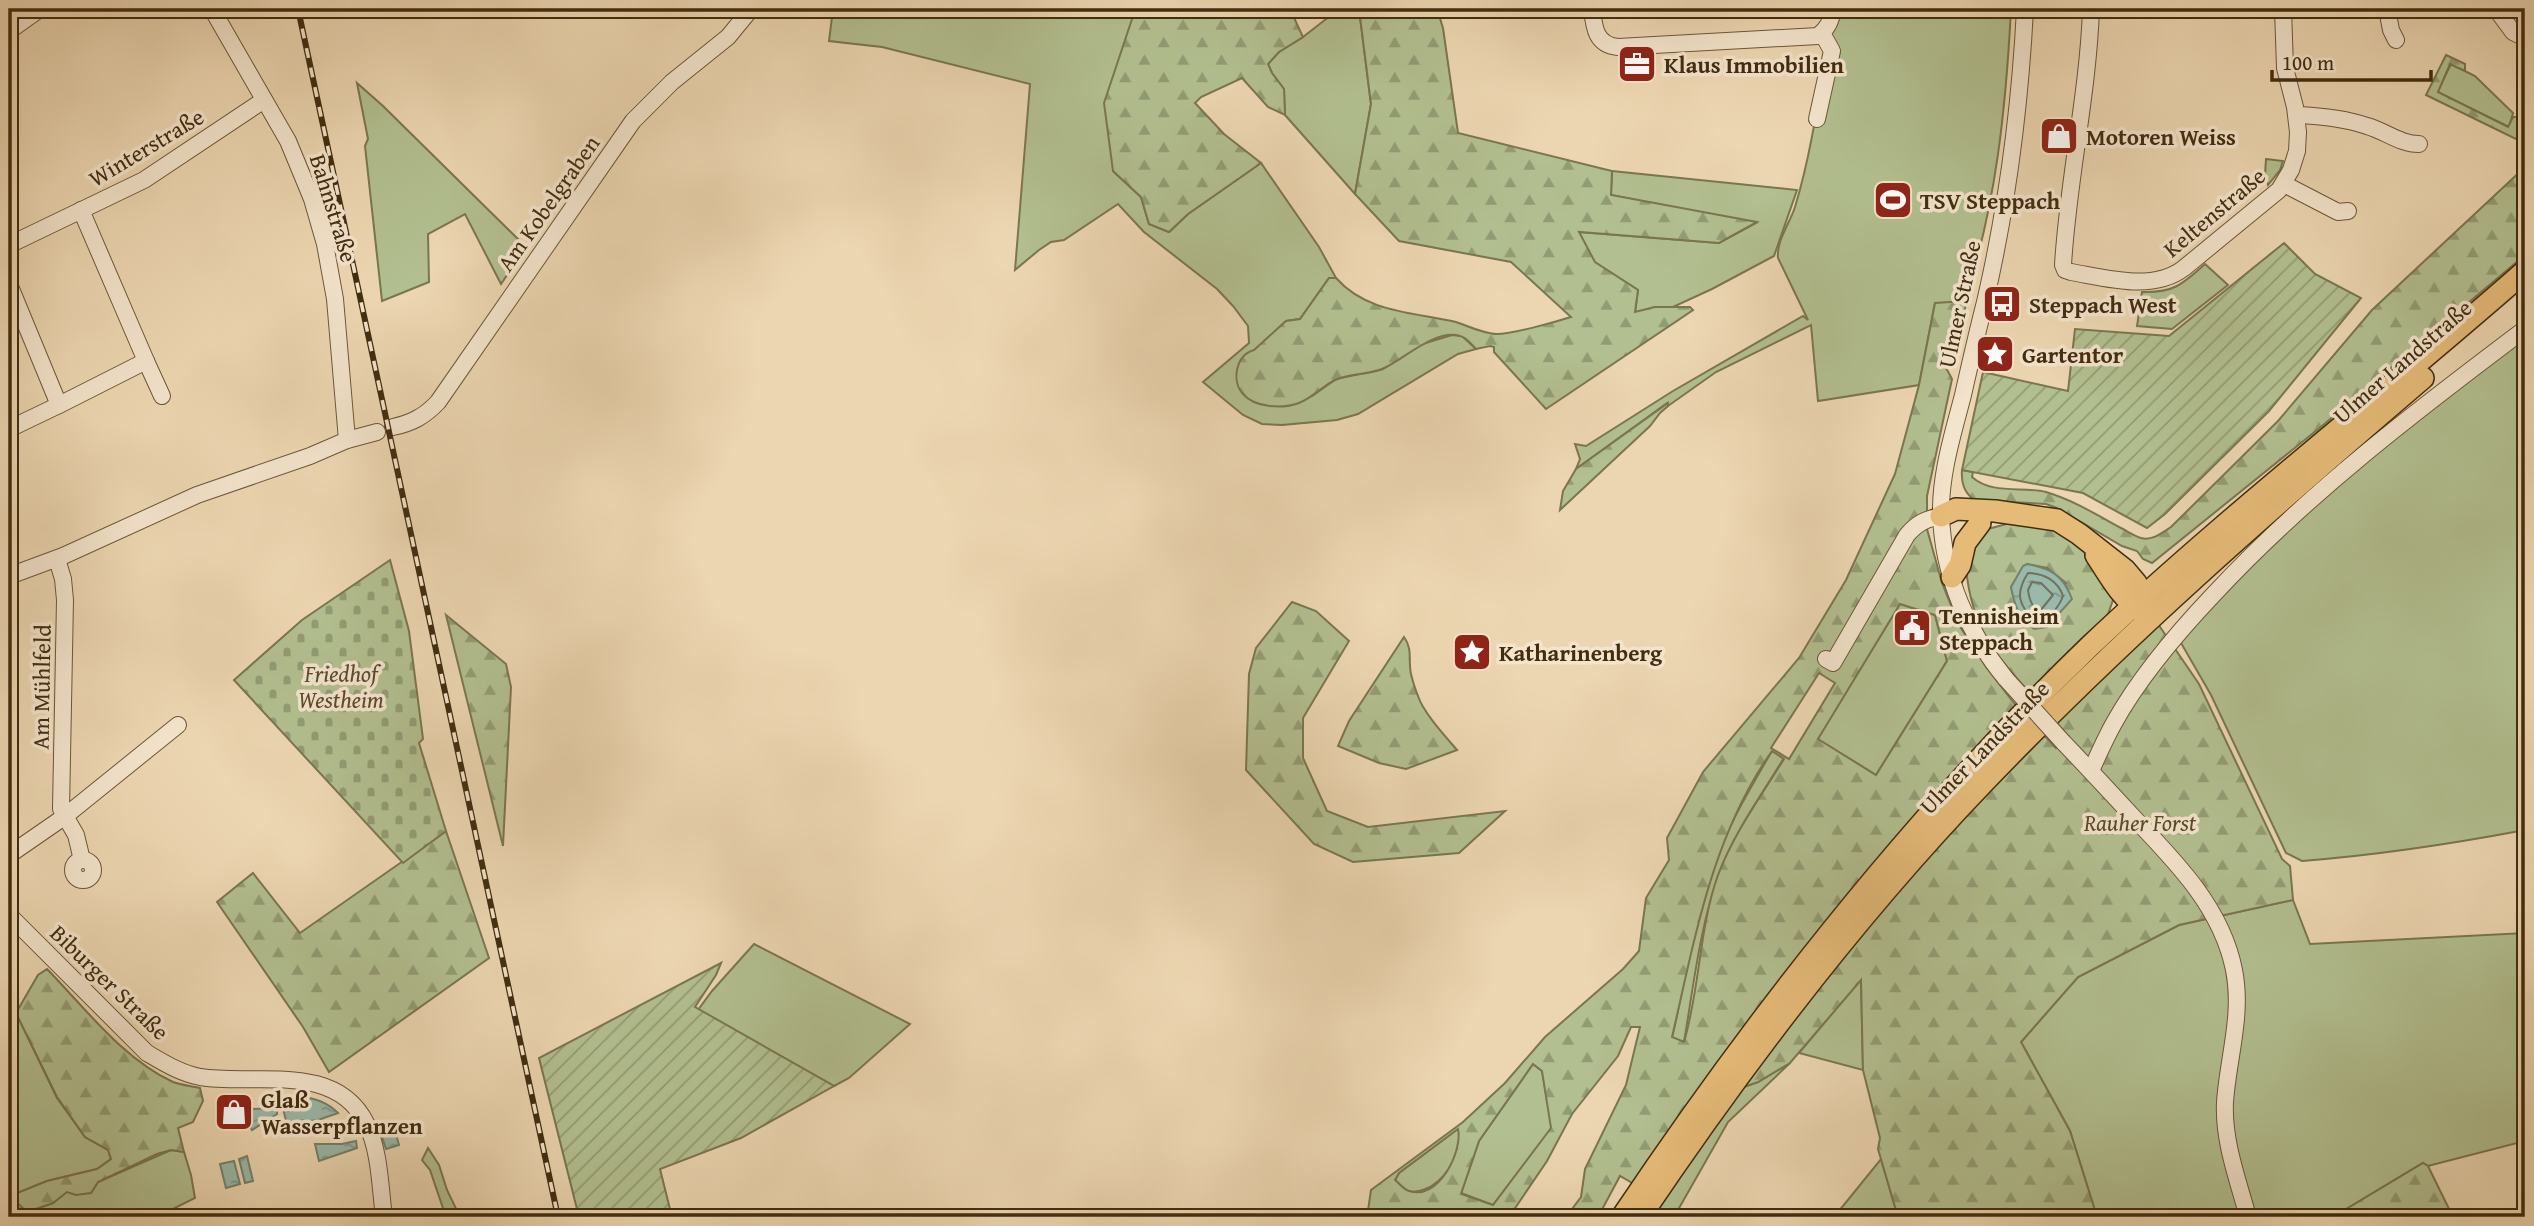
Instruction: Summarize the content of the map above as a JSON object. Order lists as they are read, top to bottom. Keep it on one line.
{"streets":{"main road":["Ulmer Landstraße"],"street":["Winterstraße","Am Kobelgraben","Bahnstraße","Keltenstraße","Ulmer Straße","Am Mühlfeld","Biburger Straße"]},"crossings":[["Winterstraße","Bahnstraße"],["Am Kobelgraben","Bahnstraße"],["Am Kobelgraben","Am Mühlfeld"]],"parks":["Friedhof Westheim","Rauher Forst"],"places":{"office":["Klaus Immobilien"],"shop":["Motoren Weiss","Glaß Wasserpflanzen"],"sports":["TSV Steppach"],"bus stop":["Steppach West"],"place":["Gartentor","Katharinenberg"],"public building":["Tennisheim Steppach"]},"scale_bar":"100 m"}
